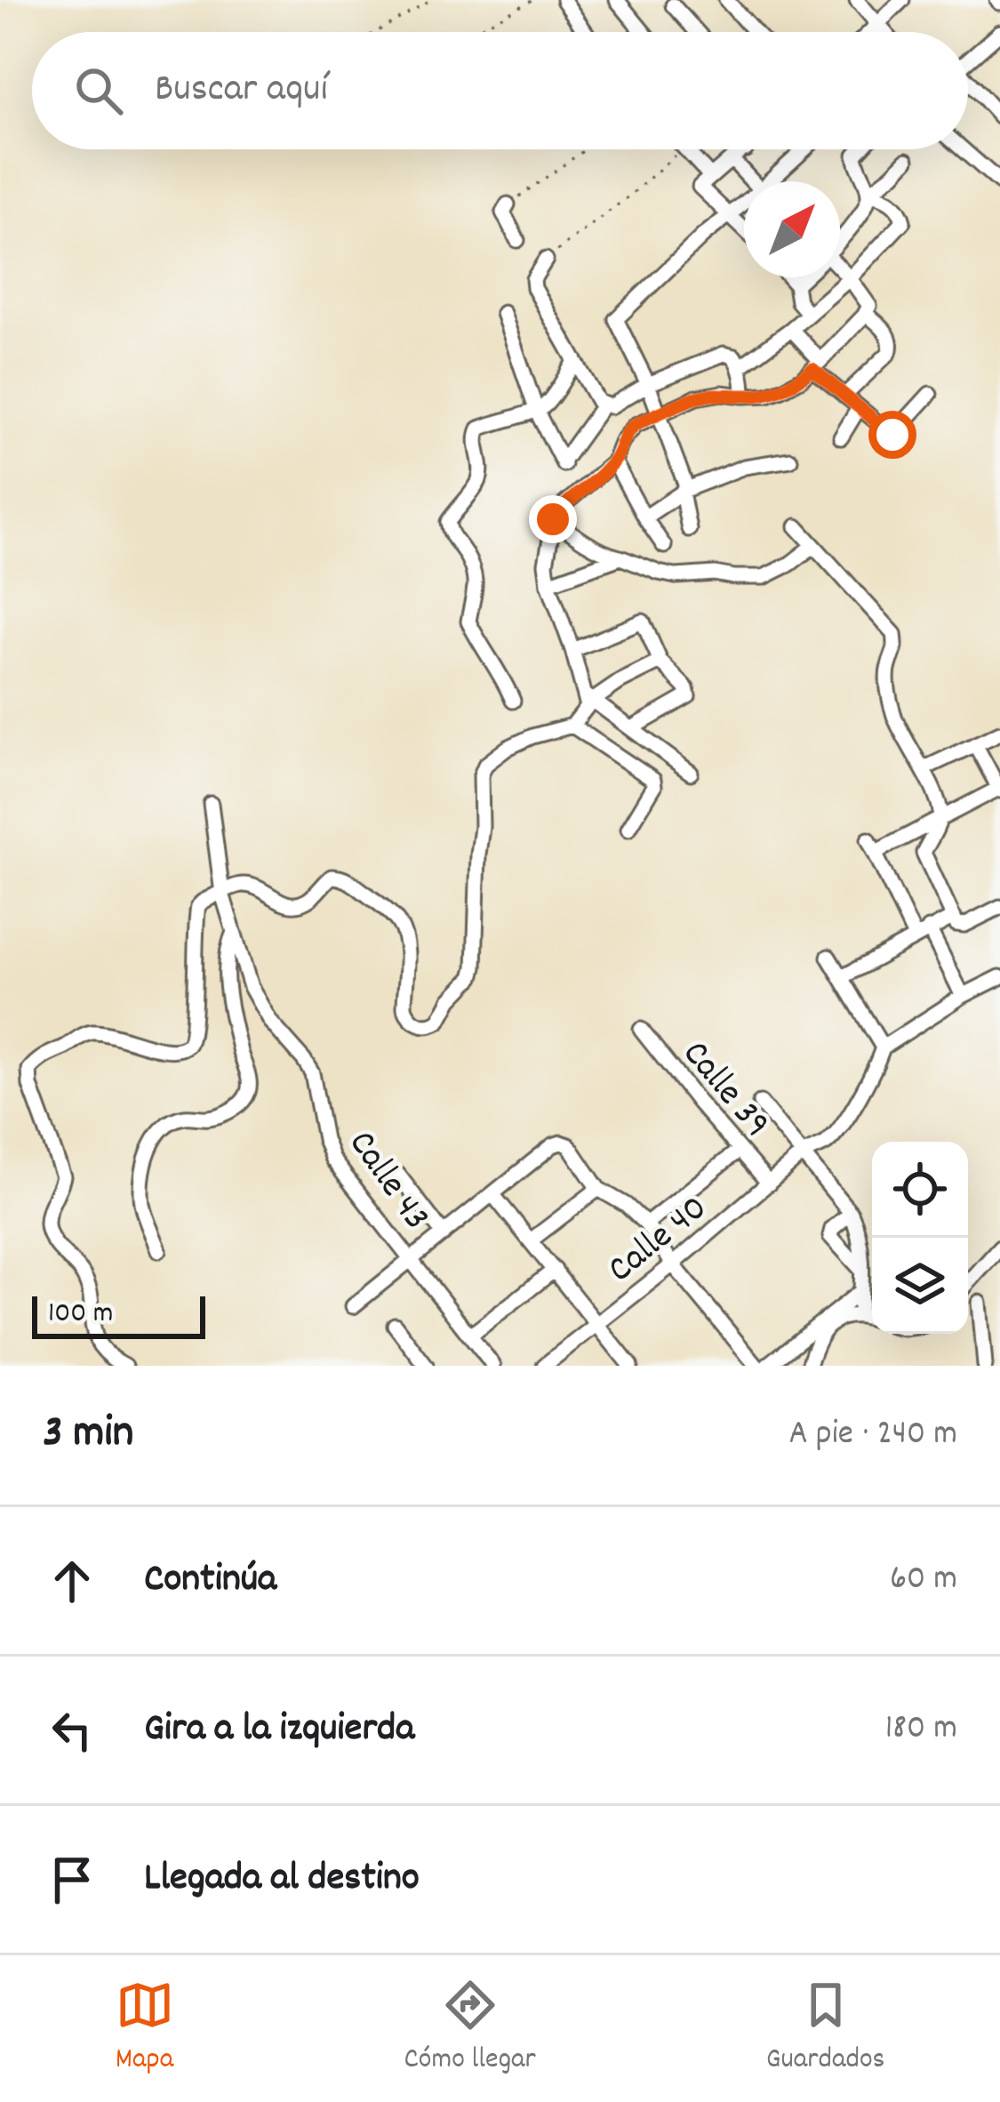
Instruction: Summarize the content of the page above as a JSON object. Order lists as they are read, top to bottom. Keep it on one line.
{"streets":{"street":["Calle 39","Calle 43","Calle 40"]},"crossings":[["Calle 39","Calle 40"]],"scale_bar":"100 m","north":"top right","page":{"search":"Buscar aquí","scale":"100 m","heading":["3 min","A pie · 240 m"],"list":[["Continúa","60 m"],["Gira a la izquierda","180 m"],"Llegada al destino"],"nav":["Mapa","Cómo llegar","Guardados"]}}
